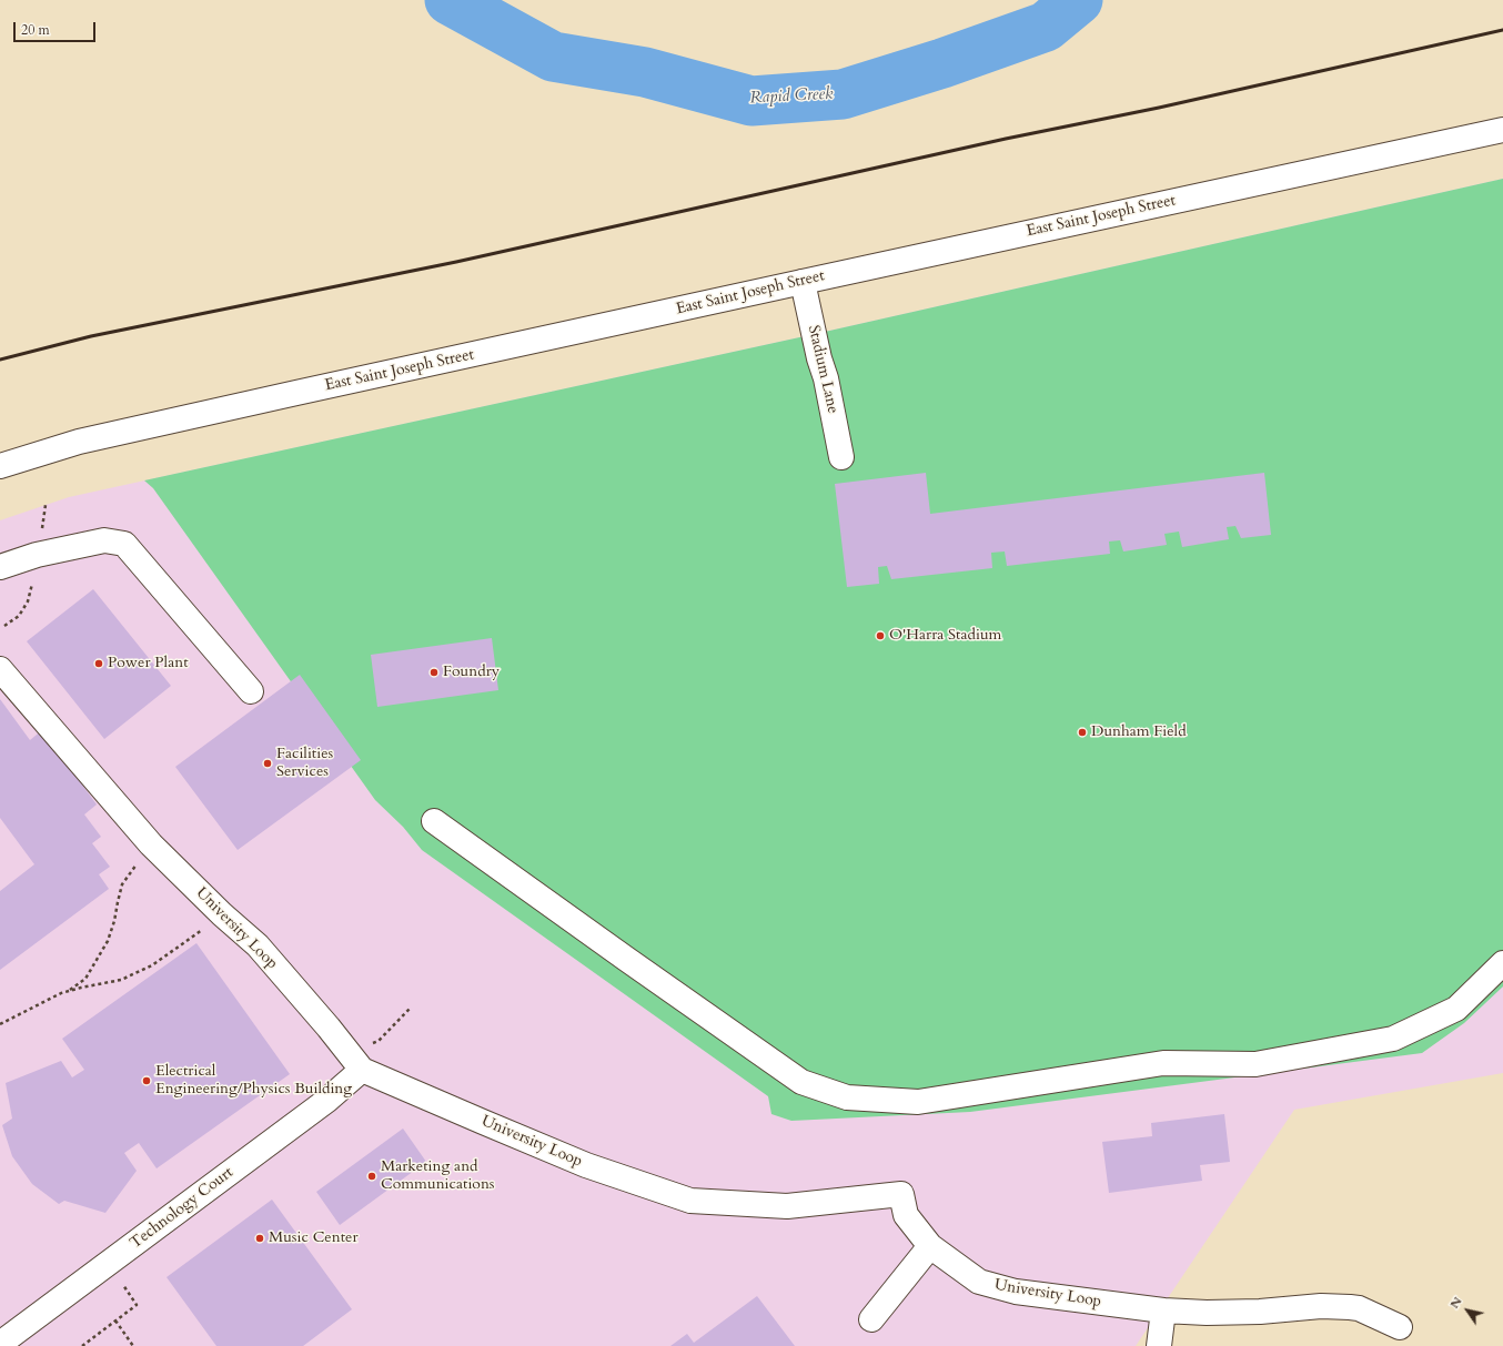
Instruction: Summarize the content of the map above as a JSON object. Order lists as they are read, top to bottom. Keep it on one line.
{"streets":{"main road":["East Saint Joseph Street","Stadium Lane","University Loop","Technology Court"]},"crossings":[["East Saint Joseph Street","Stadium Lane"],["University Loop","Technology Court"]],"water":["Rapid Creek"],"places":["O'Harra Stadium","Power Plant","Foundry","Dunham Field","Facilities Services","Electrical Engineering/Physics Building","Marketing and Communications","Music Center"],"scale_bar":"20 m","north":"top left"}
